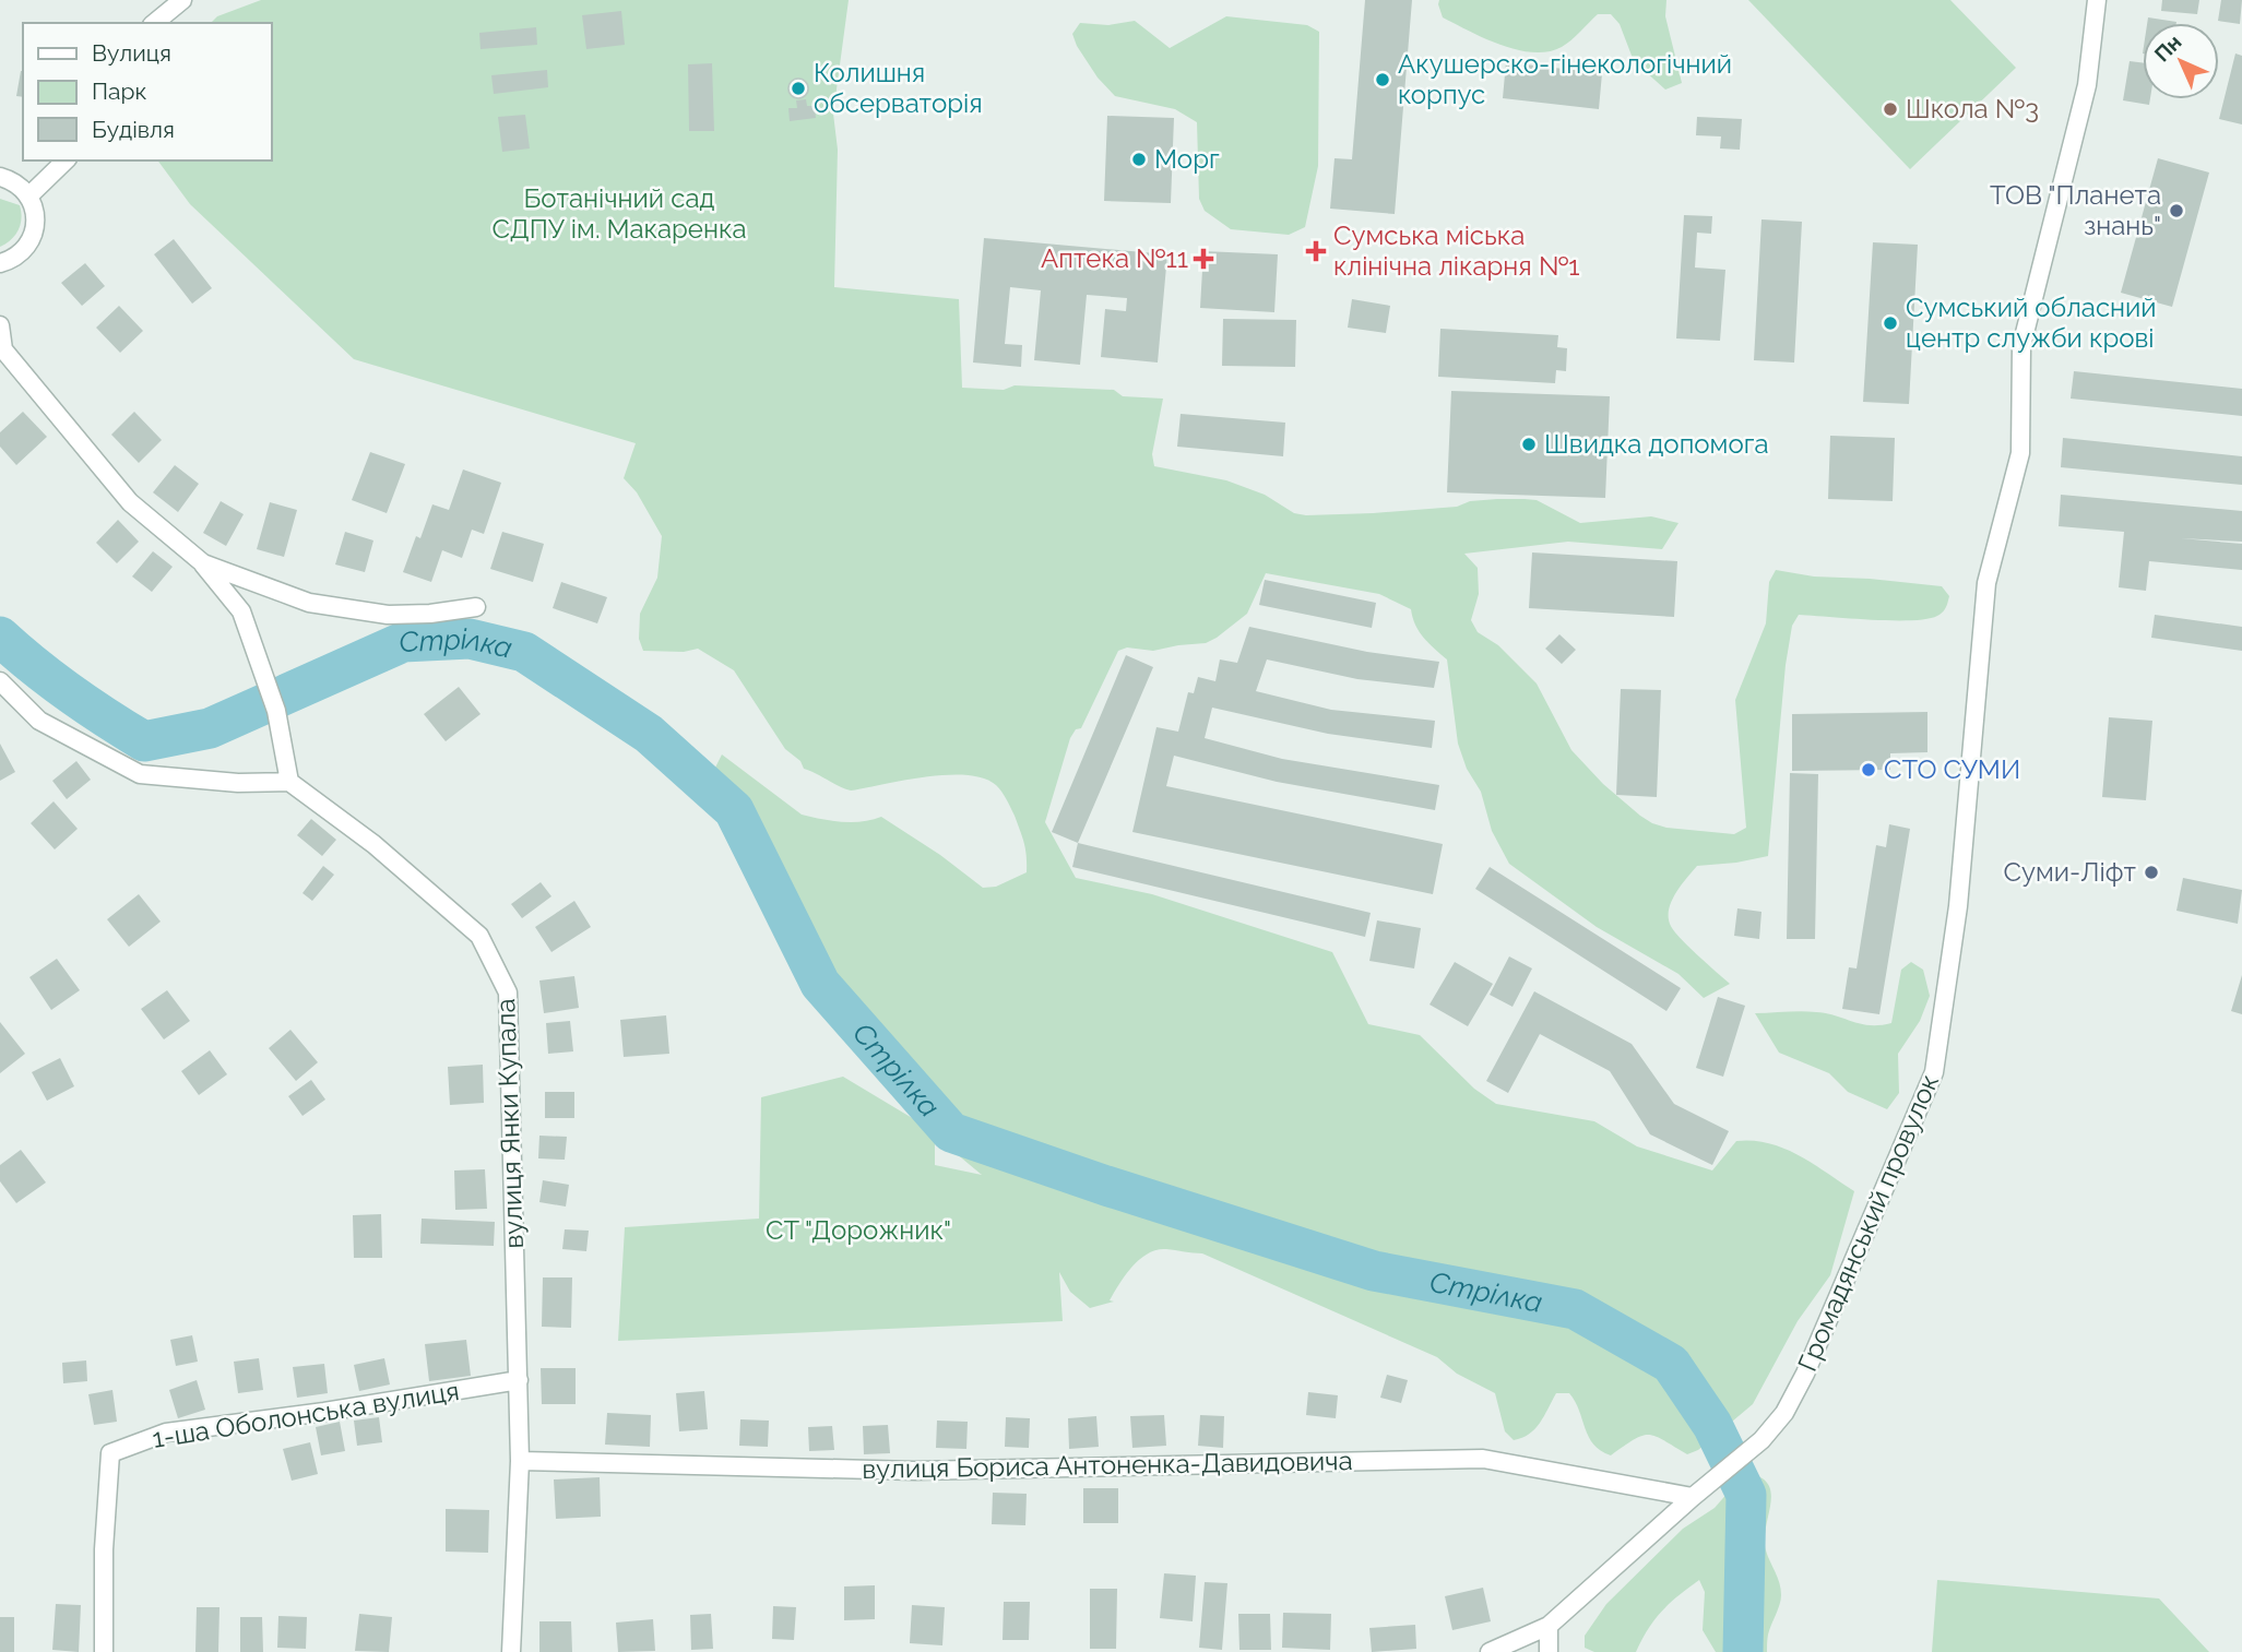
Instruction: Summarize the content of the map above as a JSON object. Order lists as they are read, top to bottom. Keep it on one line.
{"streets":{"street":["вулиця Янки Купала","Громадянський провулок","1-ша Оболонська вулиця","вулиця Бориса Антоненка-Давидовича"]},"crossings":[["вулиця Янки Купала","1-ша Оболонська вулиця"],["вулиця Янки Купала","вулиця Бориса Антоненка-Давидовича"],["Громадянський провулок","вулиця Бориса Антоненка-Давидовича"]],"water":["Стрілка"],"parks":["Ботанічний сад СДПУ ім. Макаренка","СТ \"Дорожник\""],"places":{"other":["Акушерско-гінекологічний корпус","Колишня обсерваторія","Школа №3","Морг","ТОВ \"Планета знань\"","Сумський обласний центр служби крові","Швидка допомога","СТО СУМИ","Суми-Ліфт"],"health":["Сумська міська клінічна лікарня №1","Аптека №11"]},"legend":["Вулиця","Парк","Будівля"],"north":"top left"}
